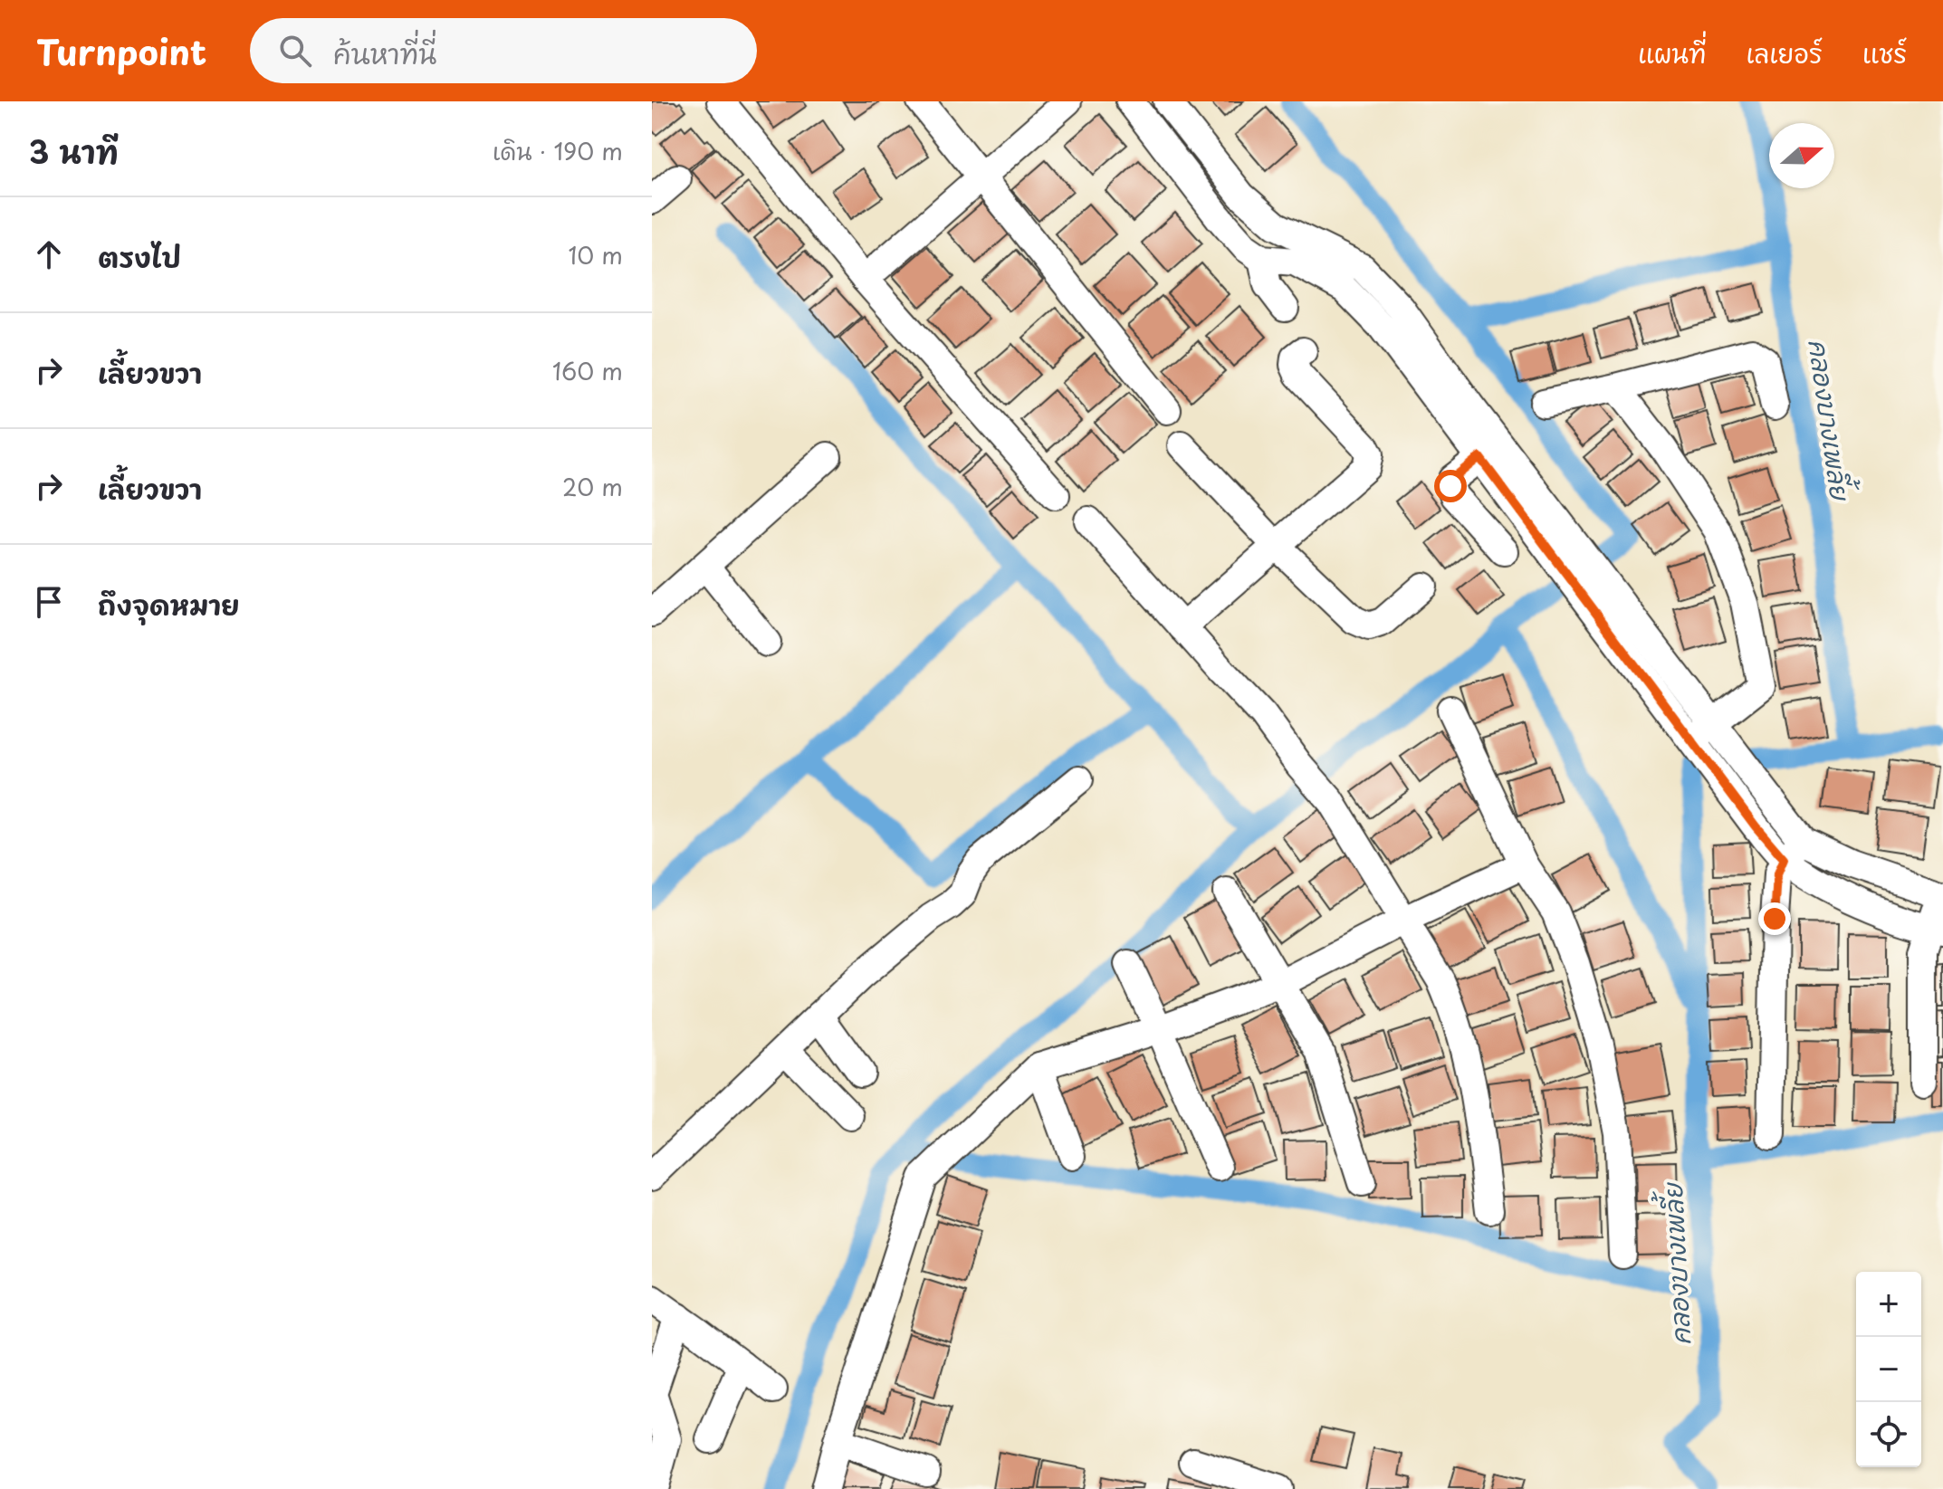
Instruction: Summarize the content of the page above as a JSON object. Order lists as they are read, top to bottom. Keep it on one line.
{"water":["คลองบางเพลี้ย"],"north":"right","page":{"header":"Turnpoint","search":"ค้นหาที่นี่","nav":["แผนที่","เลเยอร์","แชร์"],"heading":["3 นาที","เดิน · 190 m"],"list":[["ตรงไป","10 m"],["เลี้ยวขวา","160 m"],["เลี้ยวขวา","20 m"],"ถึงจุดหมาย"],"map_buttons":["+","−"]}}
